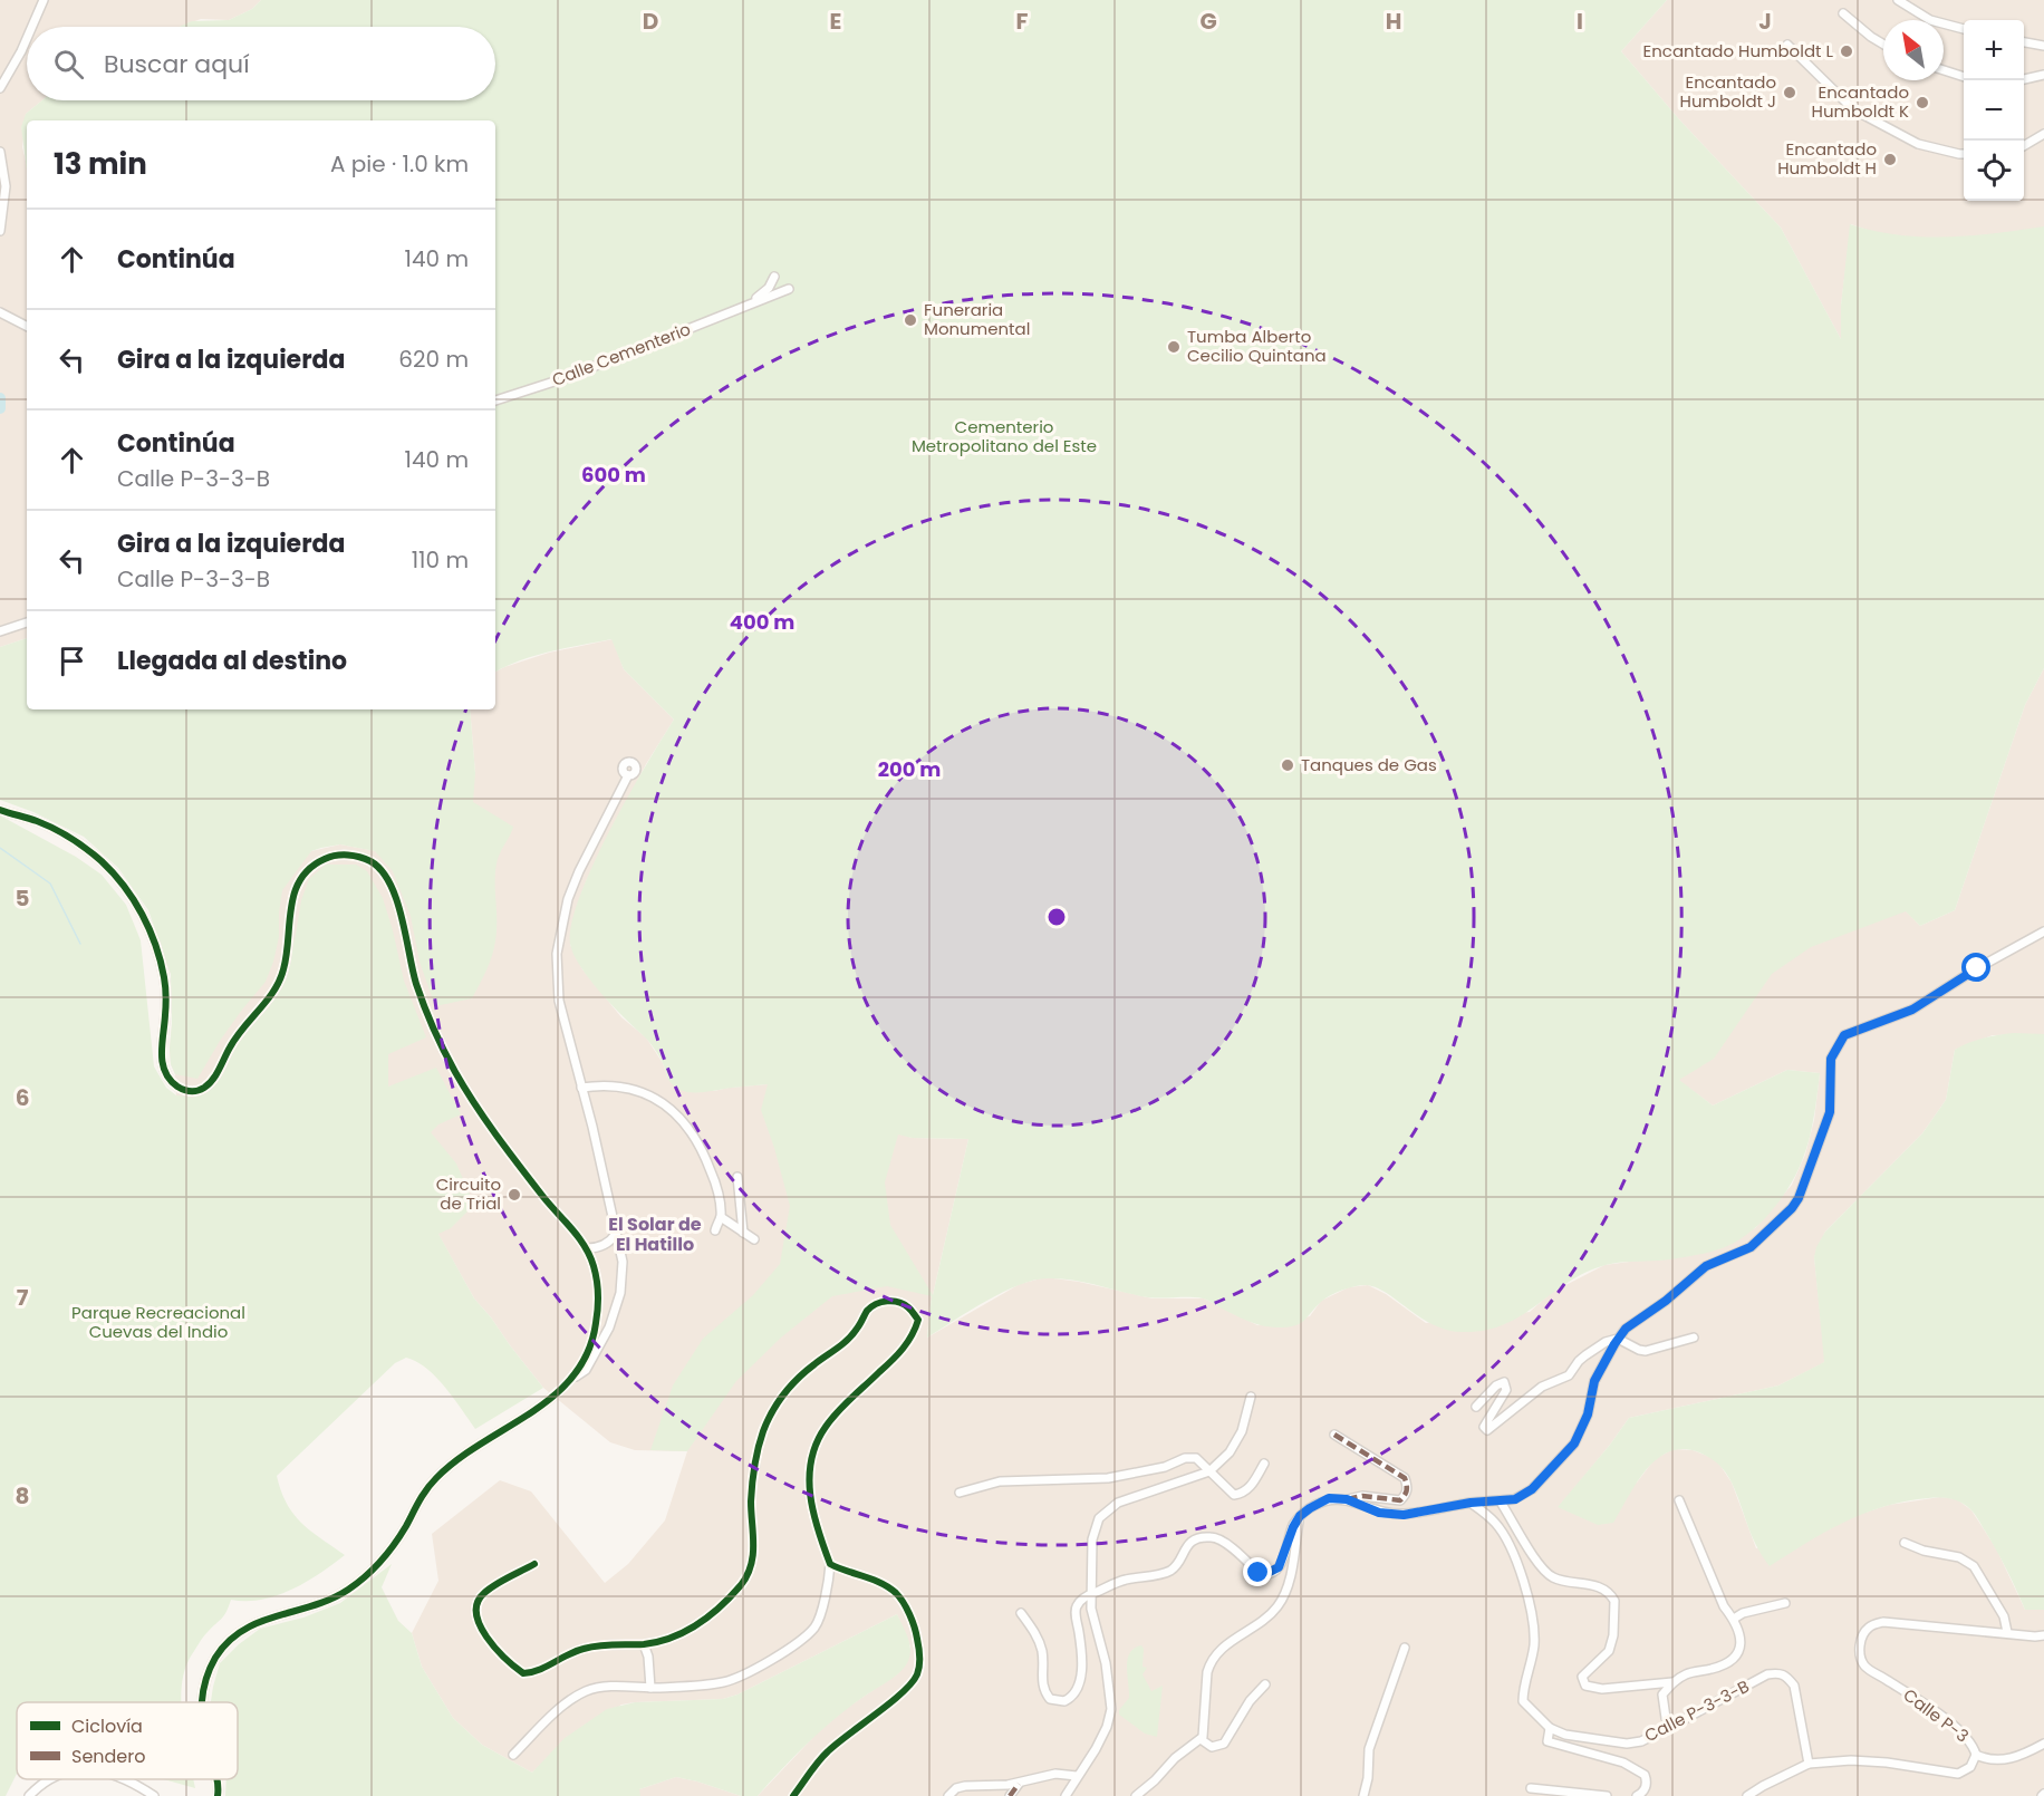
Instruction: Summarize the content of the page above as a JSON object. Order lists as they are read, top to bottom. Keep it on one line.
{"streets":{"street":["Calle Cementerio","Calle P-3-3-B","Calle P-3"]},"crossings":[["Calle P-3-3-B","Calle P-3"]],"districts":["El Solar de El Hatillo"],"parks":["Cementerio Metropolitano del Este","Parque Recreacional Cuevas del Indio"],"places":["Encantado Humboldt L","Encantado Humboldt J","Encantado Humboldt K","Encantado Humboldt H","Funeraria Monumental","Tumba Alberto Cecilio Quintana","Tanques de Gas","Circuito de Trial"],"legend":["Ciclovía","Sendero"],"north":"top left","page":{"map_buttons":["+","−"],"search":"Buscar aquí","heading":["13 min","A pie · 1.0 km"],"list":[["Continúa","140 m"],["Gira a la izquierda","620 m"],["Continúa","Calle P-3-3-B","140 m"],["Gira a la izquierda","Calle P-3-3-B","110 m"],"Llegada al destino"]},"grid":{"columns":["D","E","F","G","H","I","J"],"rows":["5","6","7","8"]},"rings":["600 m","400 m","200 m"]}
